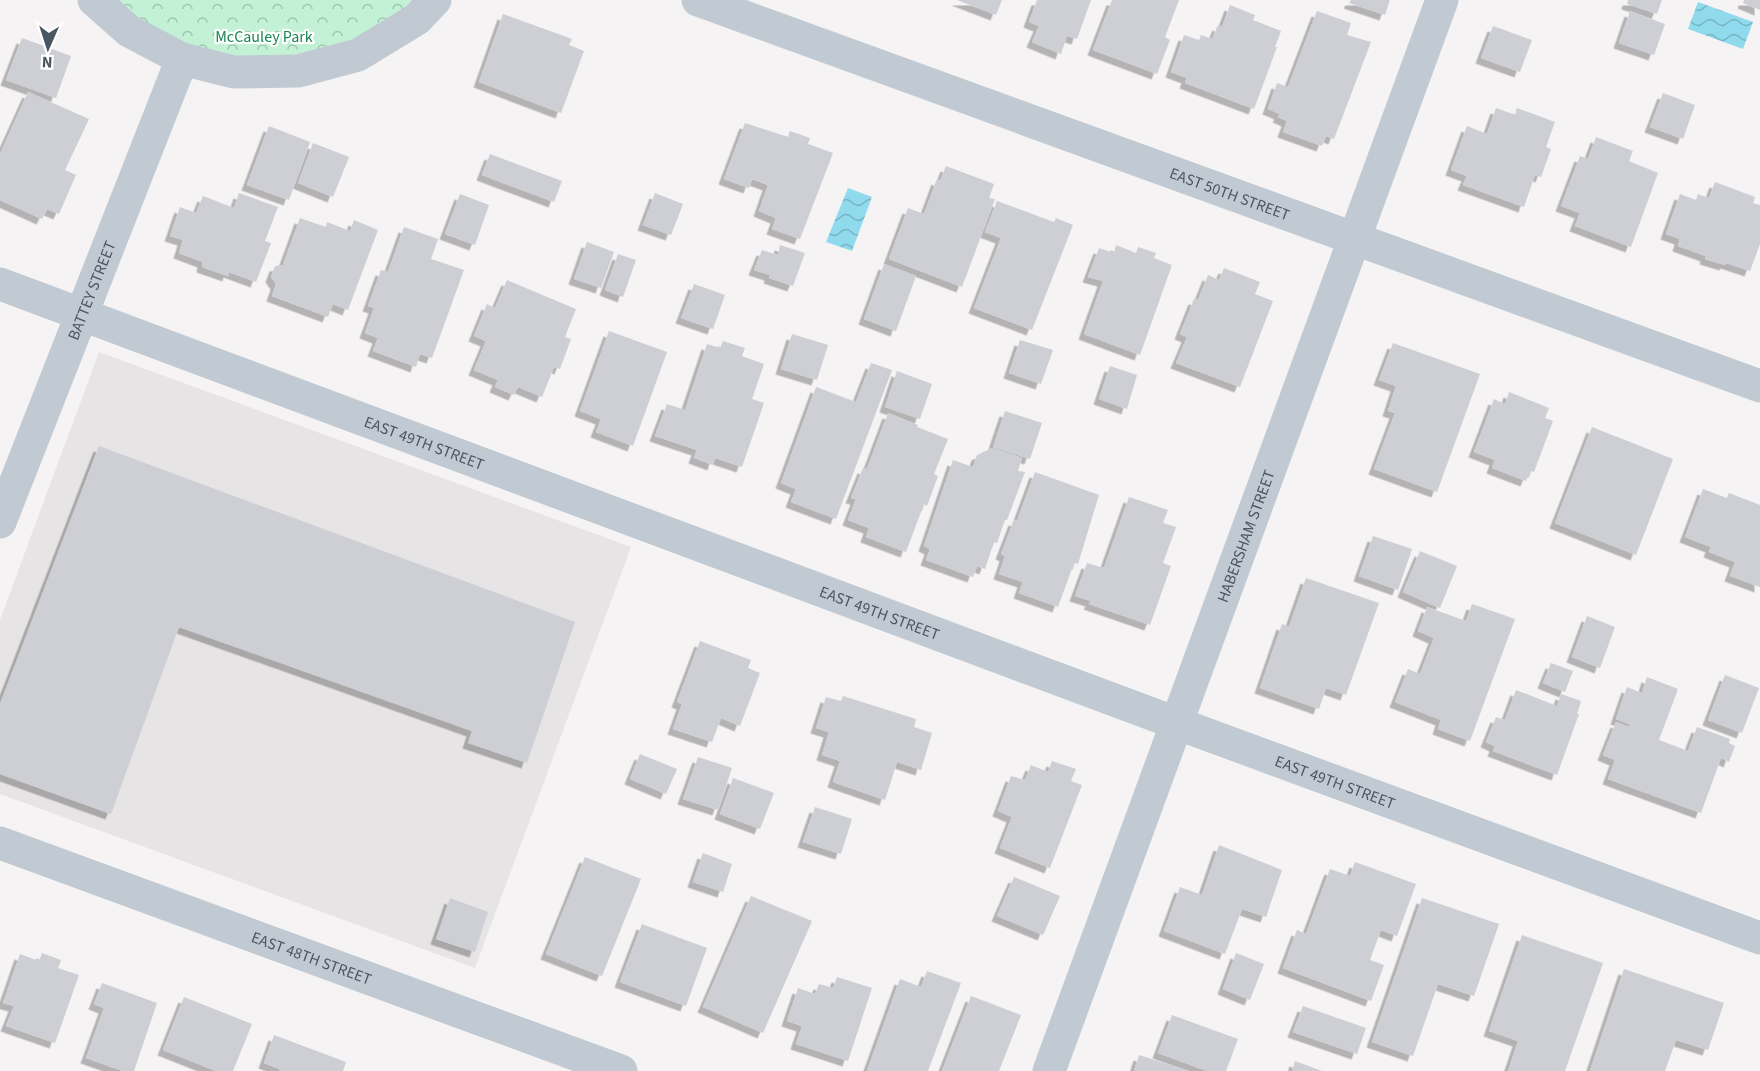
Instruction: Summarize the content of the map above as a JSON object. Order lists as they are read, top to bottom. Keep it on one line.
{"streets":{"street":["EAST 50TH STREET","BATTEY STREET","EAST 49TH STREET","HABERSHAM STREET","EAST 48TH STREET"]},"crossings":[["EAST 50TH STREET","HABERSHAM STREET"],["BATTEY STREET","EAST 49TH STREET"],["EAST 49TH STREET","HABERSHAM STREET"]],"parks":["McCauley Park"],"north":"bottom"}
